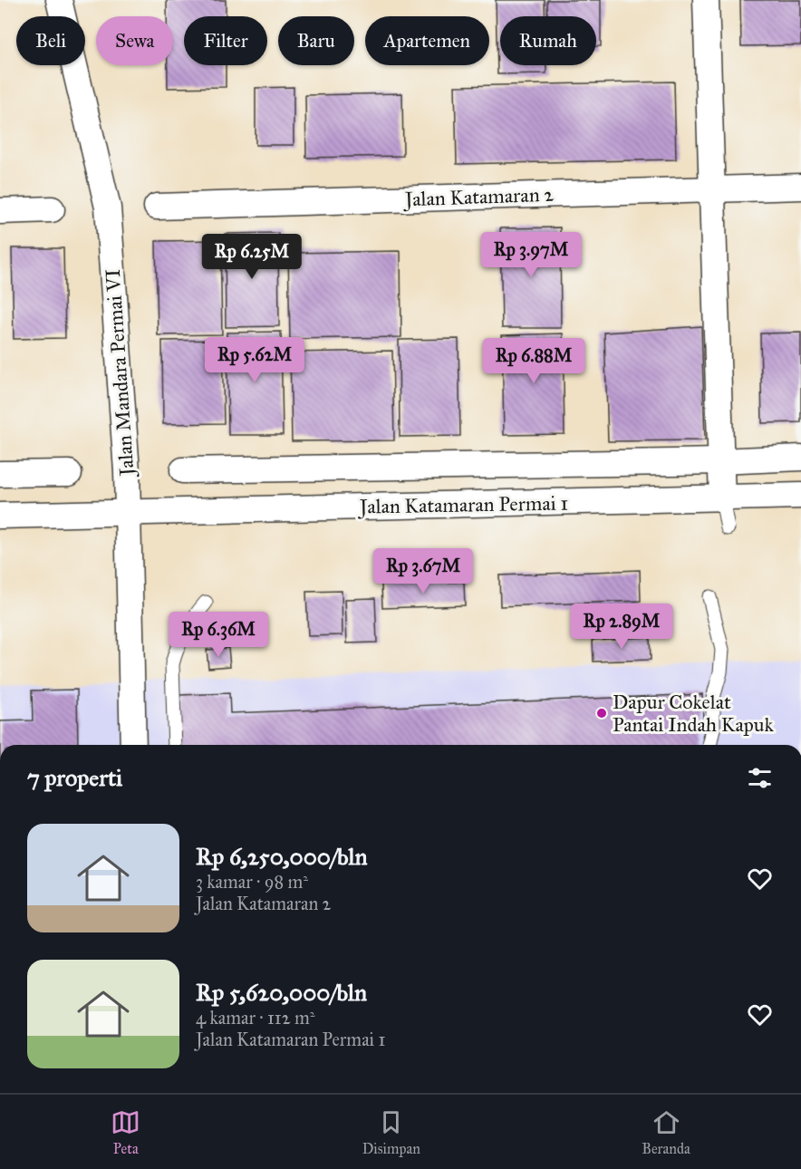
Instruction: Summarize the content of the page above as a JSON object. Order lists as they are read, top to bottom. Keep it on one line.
{"streets":{"street":["Jalan Katamaran 2","Jalan Mandara Permai VI","Jalan Katamaran Permai 1"]},"crossings":[["Jalan Mandara Permai VI","Jalan Katamaran Permai 1"]],"places":["Dapur Cokelat Pantai Indah Kapuk"],"page":{"chip":["Beli","Sewa","Filter","Baru","Apartemen","Rumah"],"price":["Rp 3.97M","Rp 6.25M","Rp 5.62M","Rp 6.88M","Rp 3.67M","Rp 2.89M","Rp 6.36M"],"heading":"7 properti","list":[{"name":"Rp 6,250,000/bln","note":"3 kamar · 98 m² · Jalan Katamaran 2"},{"name":"Rp 5,620,000/bln","note":"4 kamar · 112 m² · Jalan Katamaran Permai 1"}],"tabs":["Peta","Disimpan","Beranda"]}}
